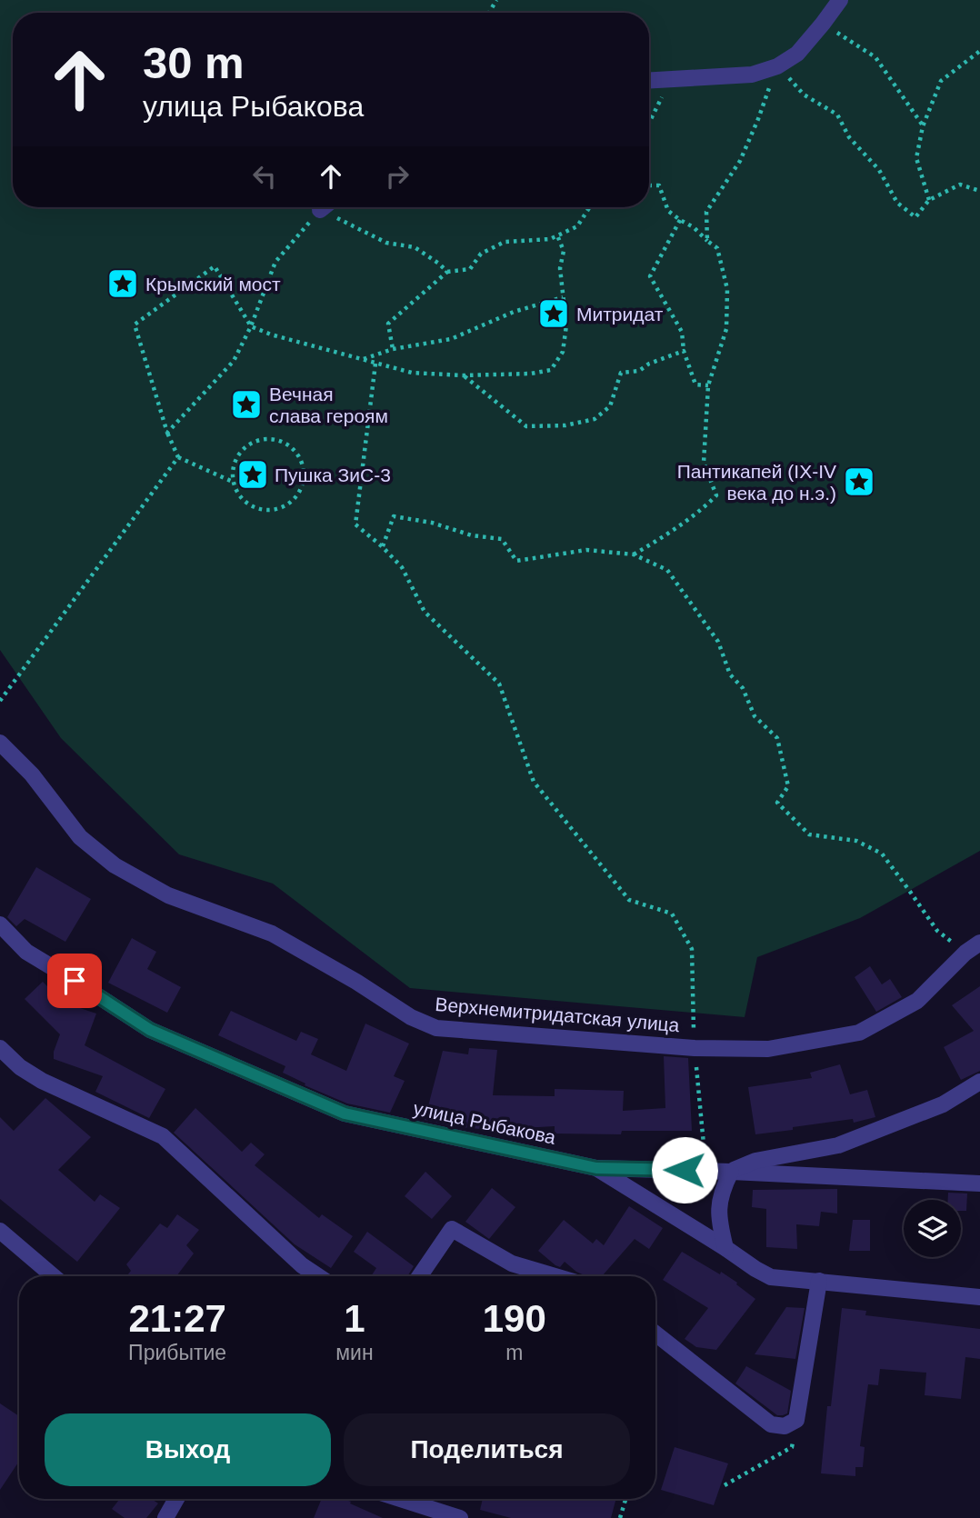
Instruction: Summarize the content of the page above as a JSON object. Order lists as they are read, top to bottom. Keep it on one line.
{"streets":{"street":["Верхнемитридатская улица","улица Рыбакова"]},"places":{"place":["Крымский мост","Митридат","Вечная слава героям","Пушка ЗиС-3","Пантикапей (IX-IV века до н.э.)"]},"page":{"turn":["30 m","улица Рыбакова"],"eta":["21:27","Прибытие","1","мин","190","m"],"buttons":["Выход","Поделиться"]}}
